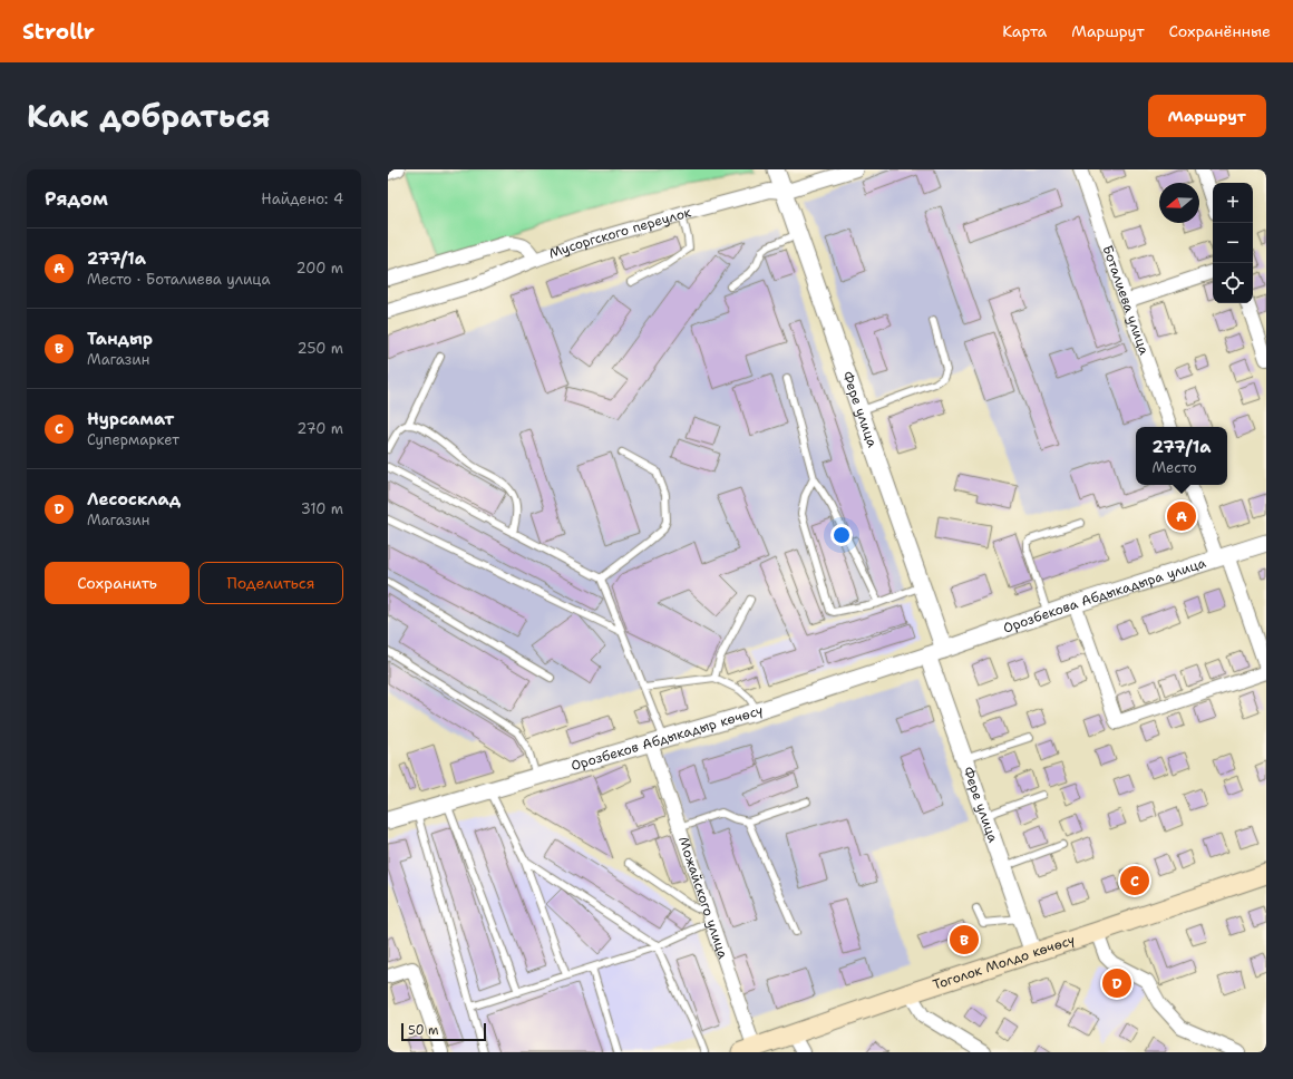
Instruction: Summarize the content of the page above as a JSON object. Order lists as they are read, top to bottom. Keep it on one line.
{"streets":{"main road":["Тоголок Молдо көчөсү"],"street":["Мусоргского переулок","Боталиева улица","Фере улица","Орозбекова Абдыкадыра улица","Орозбеков Абдыкадыр көчөсү","Можайского улица"]},"crossings":[["Мусоргского переулок","Фере улица"],["Фере улица","Орозбекова Абдыкадыра улица"],["Фере улица","Орозбеков Абдыкадыр көчөсү"],["Фере улица","Тоголок Молдо көчөсү"],["Орозбекова Абдыкадыра улица","Орозбеков Абдыкадыр көчөсү"],["Орозбеков Абдыкадыр көчөсү","Можайского улица"],["Можайского улица","Тоголок Молдо көчөсү"]],"scale_bar":"50 m","north":"left","page":{"header":"Strollr","nav":["Карта","Маршрут","Сохранённые"],"title":"Как добраться","buttons":["Маршрут",["Сохранить","Поделиться"]],"heading":["Рядом","Найдено: 4"],"map_buttons":["+","−"],"list":[{"mark":"A","name":"277/1а","note":"Место · Боталиева улица","value":"200 m"},{"mark":"B","name":"Тандыр","note":"Магазин","value":"250 m"},{"mark":"C","name":"Нурсамат","note":"Супермаркет","value":"270 m"},{"mark":"D","name":"Лесосклад","note":"Магазин","value":"310 m"}],"popup":["277/1а","Место"],"pins":["A","C","B","D"],"scale":"50 m"}}
